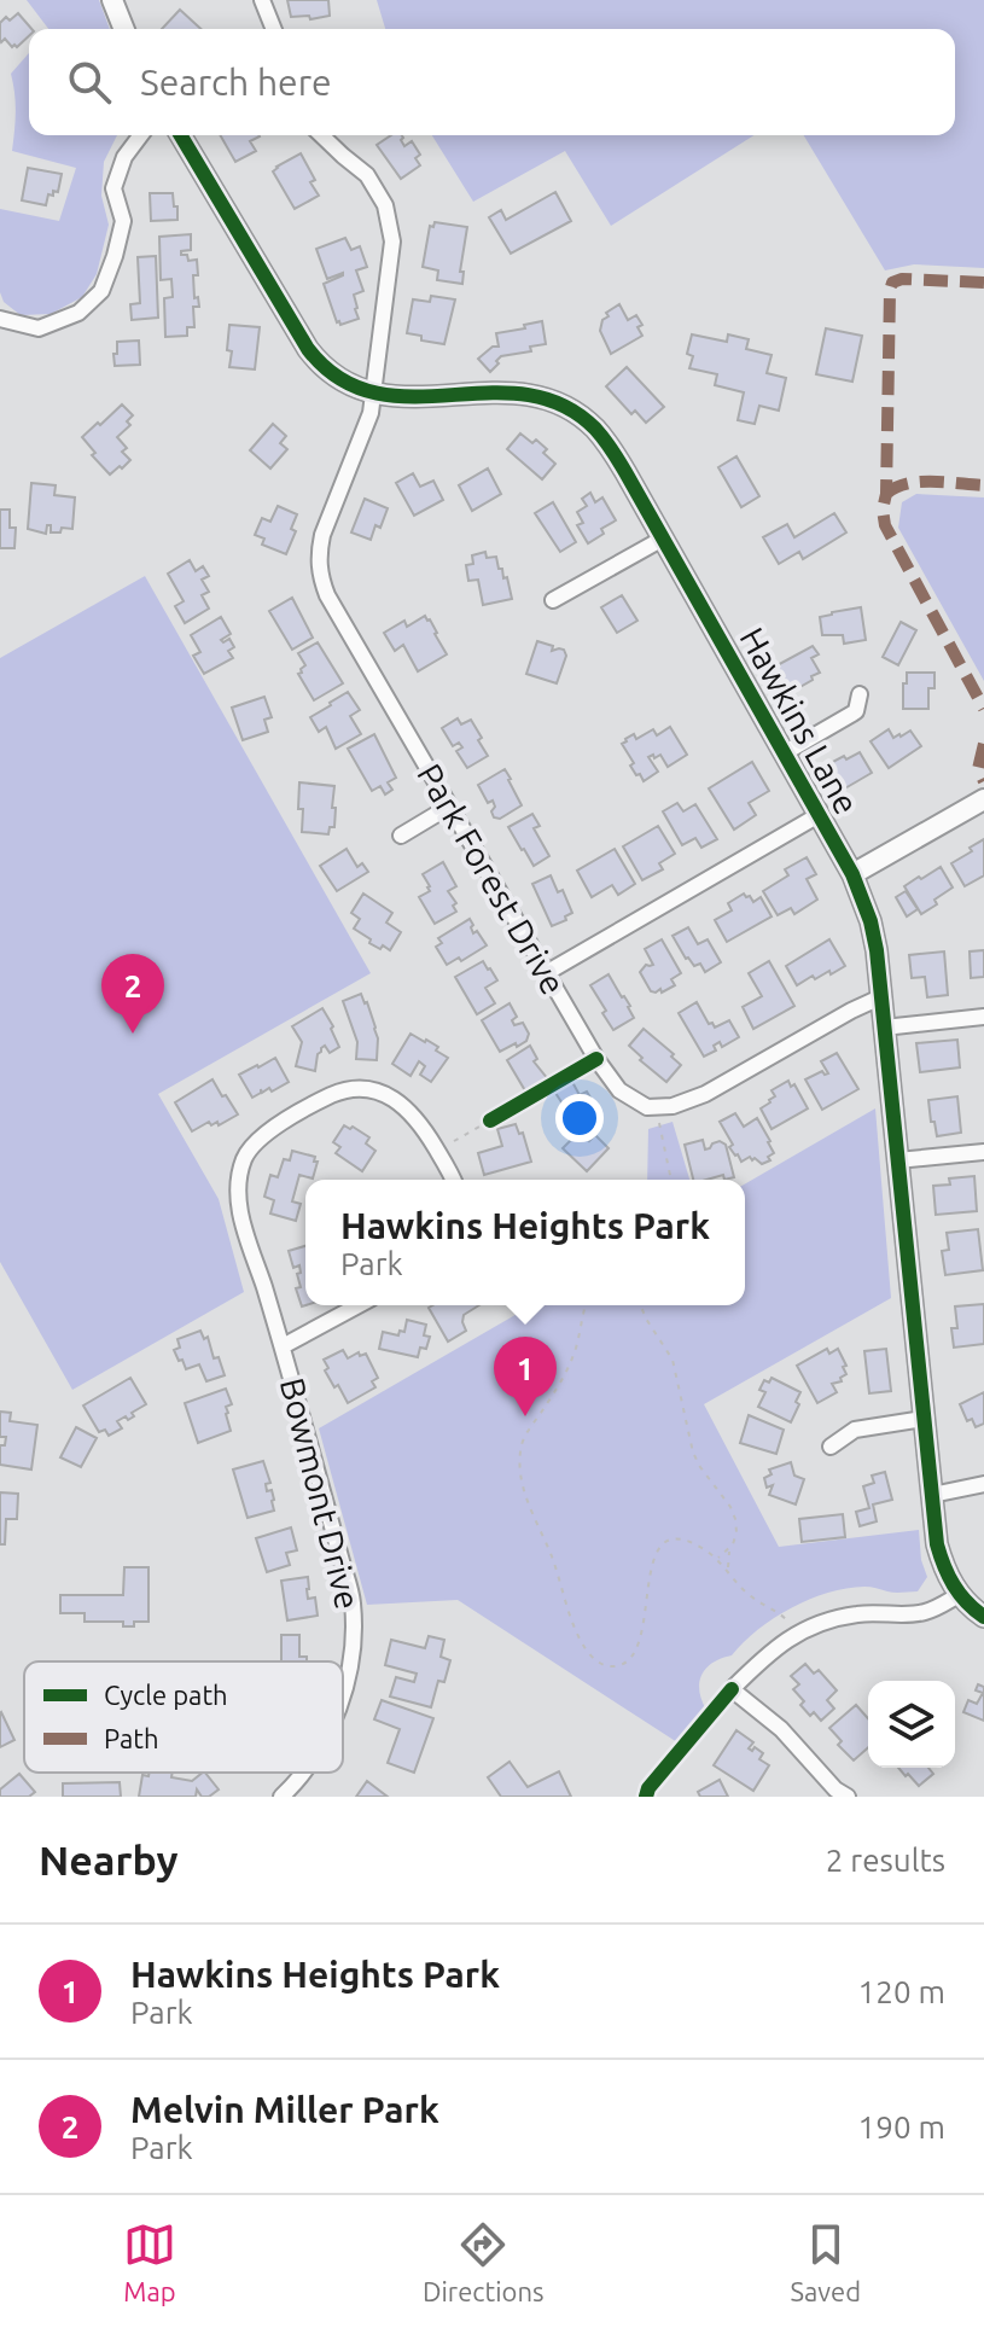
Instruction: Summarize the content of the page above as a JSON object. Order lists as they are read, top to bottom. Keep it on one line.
{"streets":{"street":["Hawkins Lane","Park Forest Drive","Bowmont Drive"]},"crossings":[["Hawkins Lane","Park Forest Drive"]],"legend":["Cycle path","Path"],"page":{"search":"Search here","pins":["2","1"],"popup":["Hawkins Heights Park","Park"],"heading":["Nearby","2 results"],"list":[{"mark":"1","name":"Hawkins Heights Park","note":"Park","value":"120 m"},{"mark":"2","name":"Melvin Miller Park","note":"Park","value":"190 m"}],"nav":["Map","Directions","Saved"]}}
